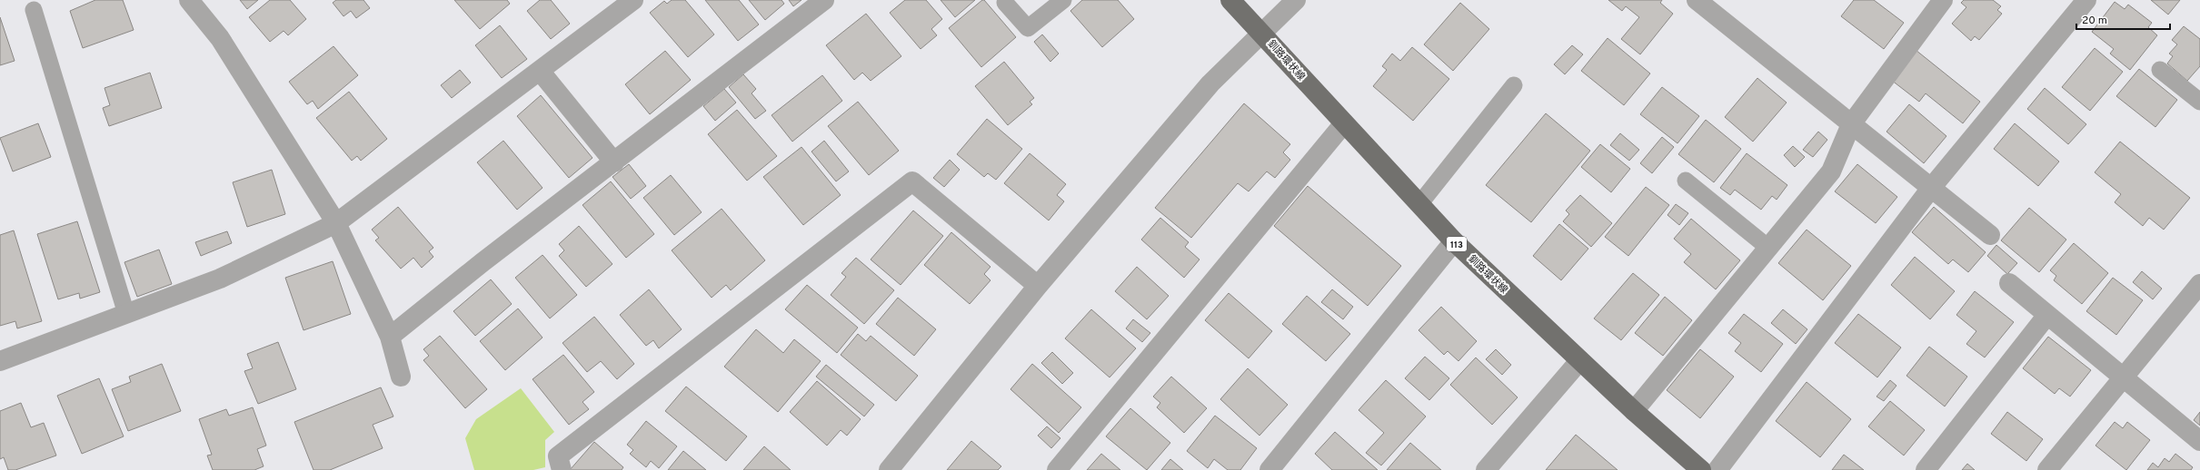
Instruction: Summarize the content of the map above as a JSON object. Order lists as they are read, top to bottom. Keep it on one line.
{"streets":{"main road":["釧路環状線","113"]},"scale_bar":"20 m"}
